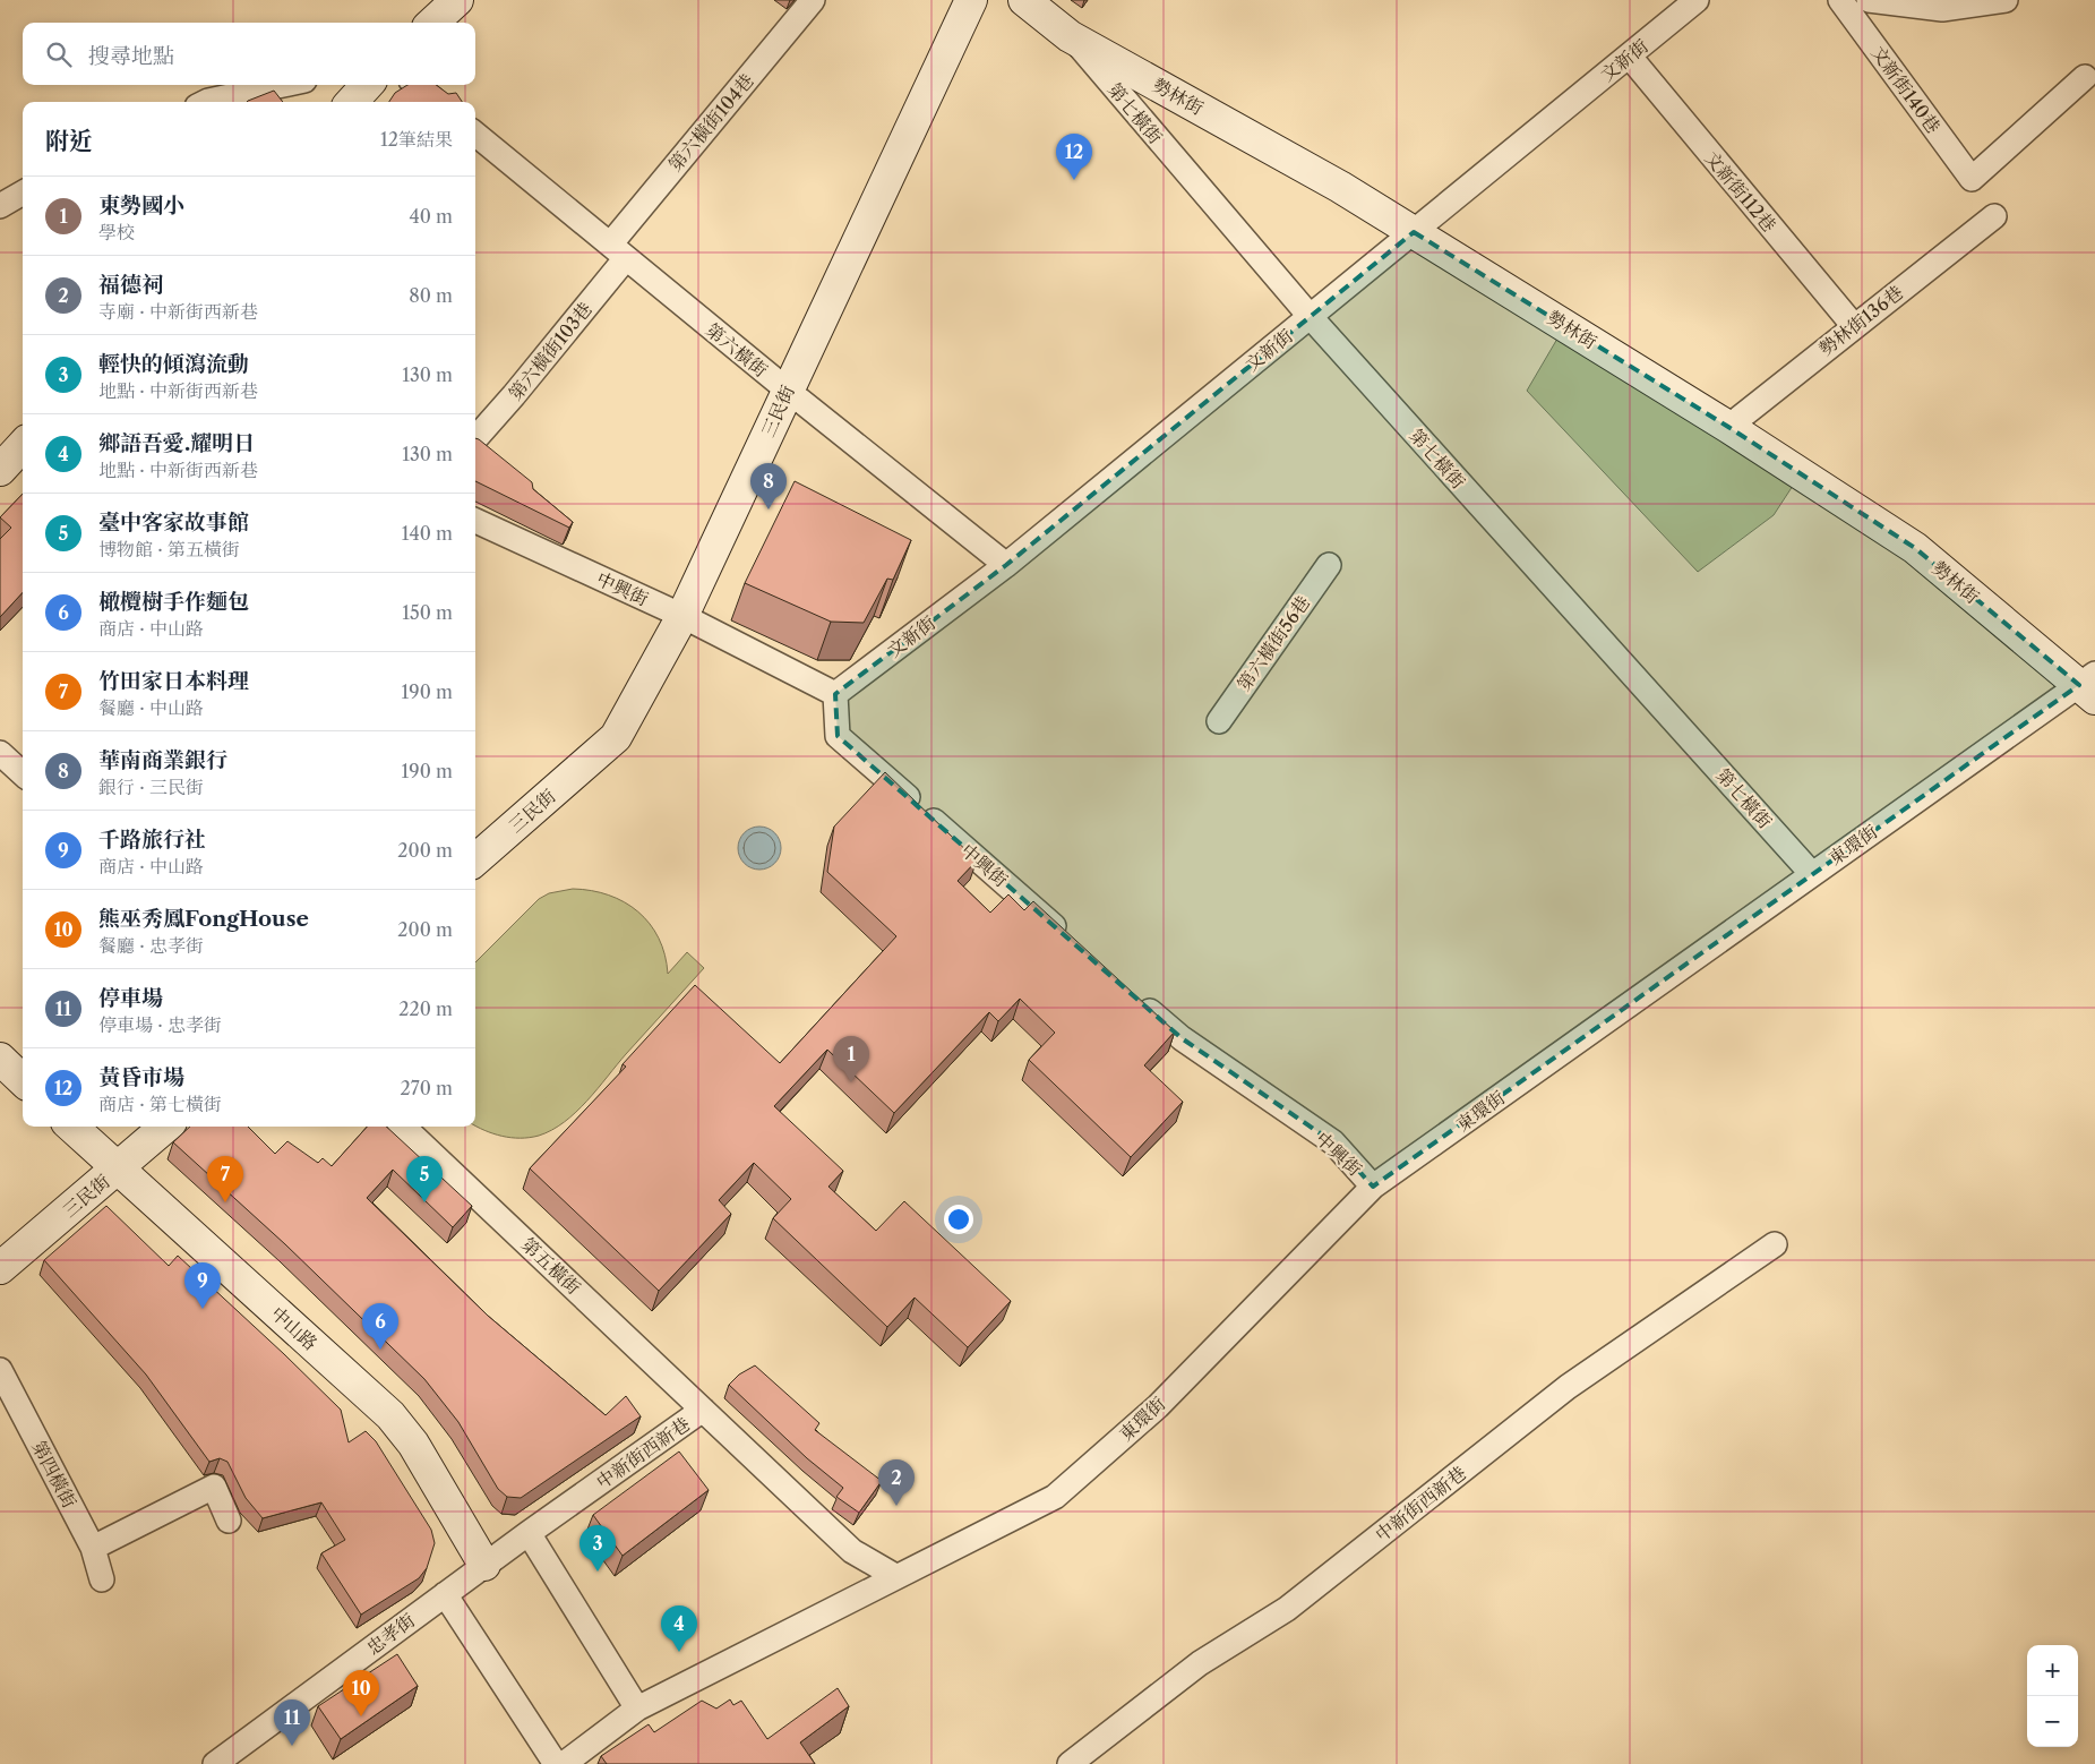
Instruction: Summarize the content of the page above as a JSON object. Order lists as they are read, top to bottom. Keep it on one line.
{"streets":{"street":["文新街","文新街140巷","勢林街","第七橫街","第六橫街104巷","文新街112巷","勢林街136巷","第六橫街","第六橫街103巷","三民街","中興街","第六橫街56巷","東環街","第五橫街","中山路","中新街西新巷","第四橫街","忠孝街"]},"crossings":[["文新街","勢林街"],["文新街","第七橫街"],["文新街","文新街112巷"],["文新街","第六橫街"],["文新街","中興街"],["勢林街","第七橫街"],["勢林街","勢林街136巷"],["勢林街","東環街"],["第七橫街","東環街"],["第六橫街104巷","第六橫街"],["第六橫街104巷","第六橫街103巷"],["文新街112巷","勢林街136巷"],["第六橫街","第六橫街103巷"],["第六橫街","三民街"],["三民街","中興街"],["三民街","中山路"],["中興街","東環街"],["東環街","中新街西新巷"],["第五橫街","中新街西新巷"],["中山路","中新街西新巷"],["中山路","忠孝街"],["中新街西新巷","忠孝街"]],"page":{"search":"搜尋地點","heading":["附近","12筆結果"],"pins":["12","8","1","5","7","9","6","2","3","4","10","11"],"list":[{"mark":"1","name":"東勢國小","note":"學校","value":"40 m"},{"mark":"2","name":"福德祠","note":"寺廟 · 中新街西新巷","value":"80 m"},{"mark":"3","name":"輕快的傾瀉流動","note":"地點 · 中新街西新巷","value":"130 m"},{"mark":"4","name":"鄉語吾愛.耀明日","note":"地點 · 中新街西新巷","value":"130 m"},{"mark":"5","name":"臺中客家故事館","note":"博物館 · 第五橫街","value":"140 m"},{"mark":"6","name":"橄欖樹手作麵包","note":"商店 · 中山路","value":"150 m"},{"mark":"7","name":"竹田家日本料理","note":"餐廳 · 中山路","value":"190 m"},{"mark":"8","name":"華南商業銀行","note":"銀行 · 三民街","value":"190 m"},{"mark":"9","name":"千路旅行社","note":"商店 · 中山路","value":"200 m"},{"mark":"10","name":"熊巫秀鳳FongHouse","note":"餐廳 · 忠孝街","value":"200 m"},{"mark":"11","name":"停車場","note":"停車場 · 忠孝街","value":"220 m"},{"mark":"12","name":"黃昏市場","note":"商店 · 第七橫街","value":"270 m"}],"map_buttons":["+","−"]}}
